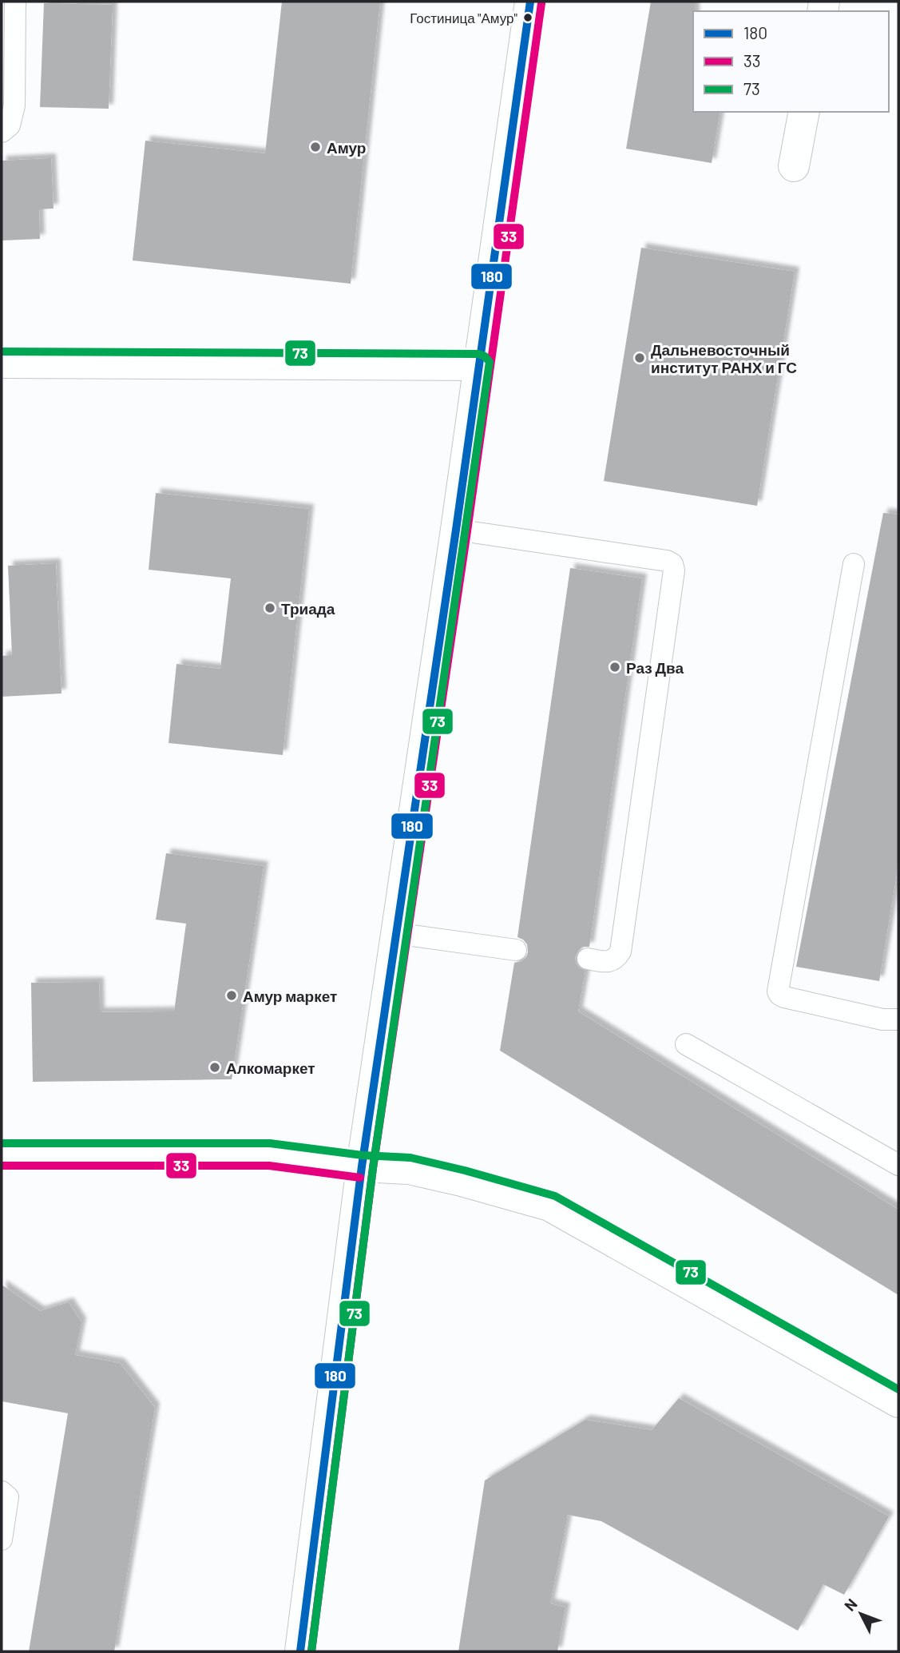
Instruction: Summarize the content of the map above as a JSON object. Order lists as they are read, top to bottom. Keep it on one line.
{"places":["Гостиница \"Амур\"","Амур","Дальневосточный институт РАНХ и ГС","Триада","Раз Два","Амур маркет","Алкомаркет"],"lines":["transit line 180","transit line 33","transit line 73"],"legend":["180","33","73"],"north":"top left"}
